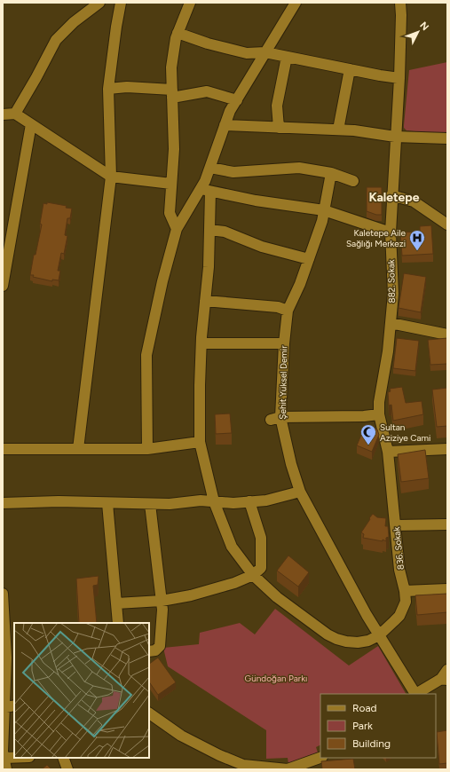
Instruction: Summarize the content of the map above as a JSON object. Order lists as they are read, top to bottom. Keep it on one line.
{"streets":{"street":["882. Sokak","Şehit Yüksel Demir","836. Sokak"]},"crossings":[["882. Sokak","836. Sokak"],["Şehit Yüksel Demir","836. Sokak"]],"districts":["Kaletepe"],"parks":["Gündoğan Parkı"],"places":{"hospital":["Kaletepe Aile Sağlığı Merkezi"],"mosque":["Sultan Aziziye Cami"]},"legend":["Road","Park","Building"],"north":"top right"}
